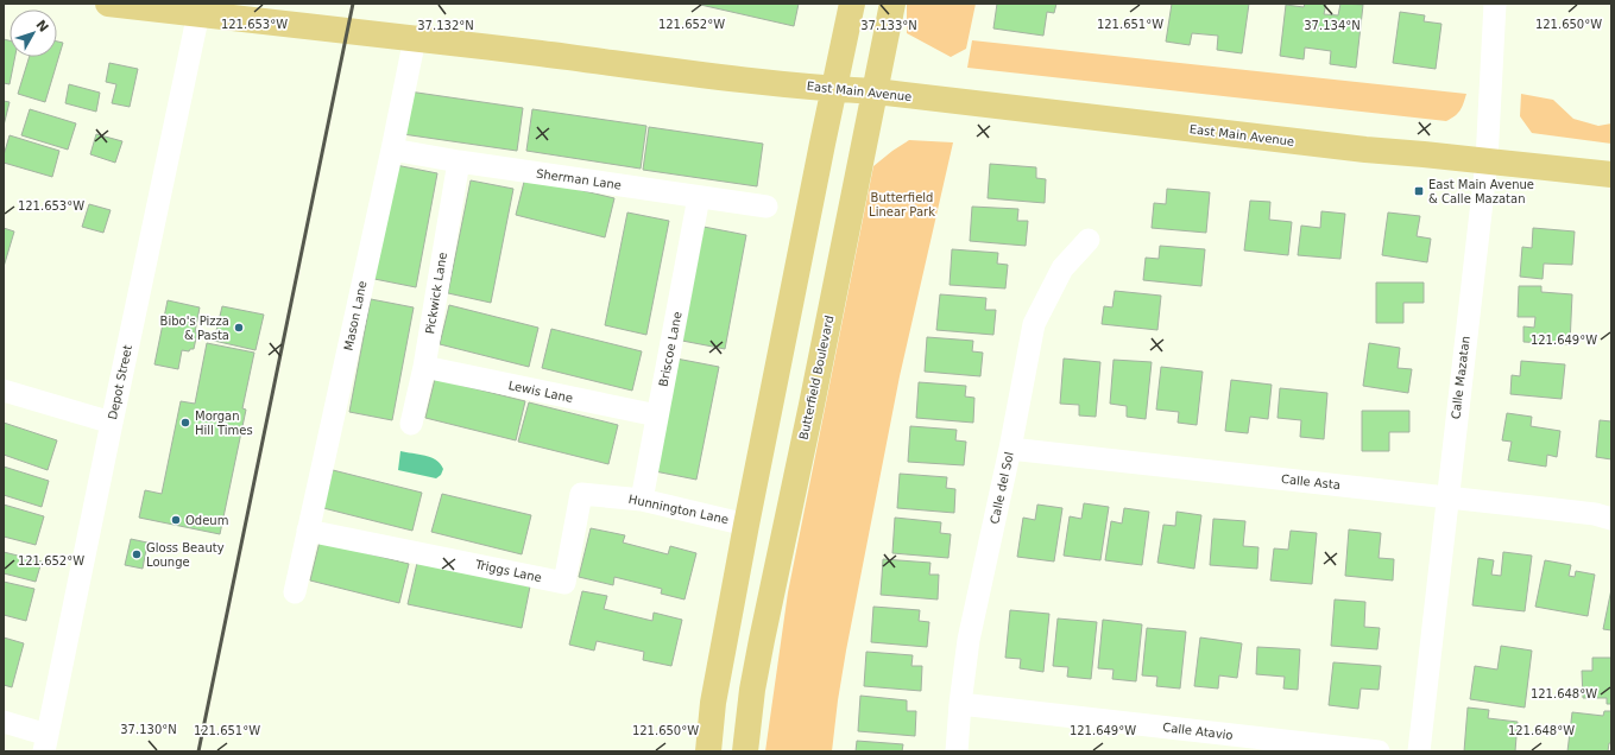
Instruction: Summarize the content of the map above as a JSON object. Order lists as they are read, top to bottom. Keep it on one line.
{"streets":{"main road":["East Main Avenue","Butterfield Boulevard"],"street":["Sherman Lane","Pickwick Lane","Mason Lane","Briscoe Lane","Calle Mazatan","Depot Street","Lewis Lane","Calle Asta","Calle del Sol","Hunnington Lane","Triggs Lane","Calle Atavio"]},"crossings":[["East Main Avenue","Mason Lane"],["East Main Avenue","Butterfield Boulevard"],["East Main Avenue","Calle Mazatan"],["East Main Avenue","Depot Street"],["Sherman Lane","Pickwick Lane"],["Sherman Lane","Mason Lane"],["Sherman Lane","Briscoe Lane"],["Pickwick Lane","Lewis Lane"],["Mason Lane","Triggs Lane"],["Briscoe Lane","Lewis Lane"],["Briscoe Lane","Hunnington Lane"],["Calle Mazatan","Calle Asta"],["Calle Asta","Calle del Sol"],["Calle del Sol","Calle Atavio"],["Hunnington Lane","Triggs Lane"]],"parks":["Butterfield Linear Park"],"places":{"transit":["East Main Avenue & Calle Mazatan"],"other":["Bibo's Pizza & Pasta","Morgan Hill Times","Odeum","Gloss Beauty Lounge"]},"north":"top right","coordinates":["121.653°W","121.652°W","121.650°W","121.651°W","37.132°N","37.133°N","37.134°N","121.649°W","121.648°W","37.130°N"]}
